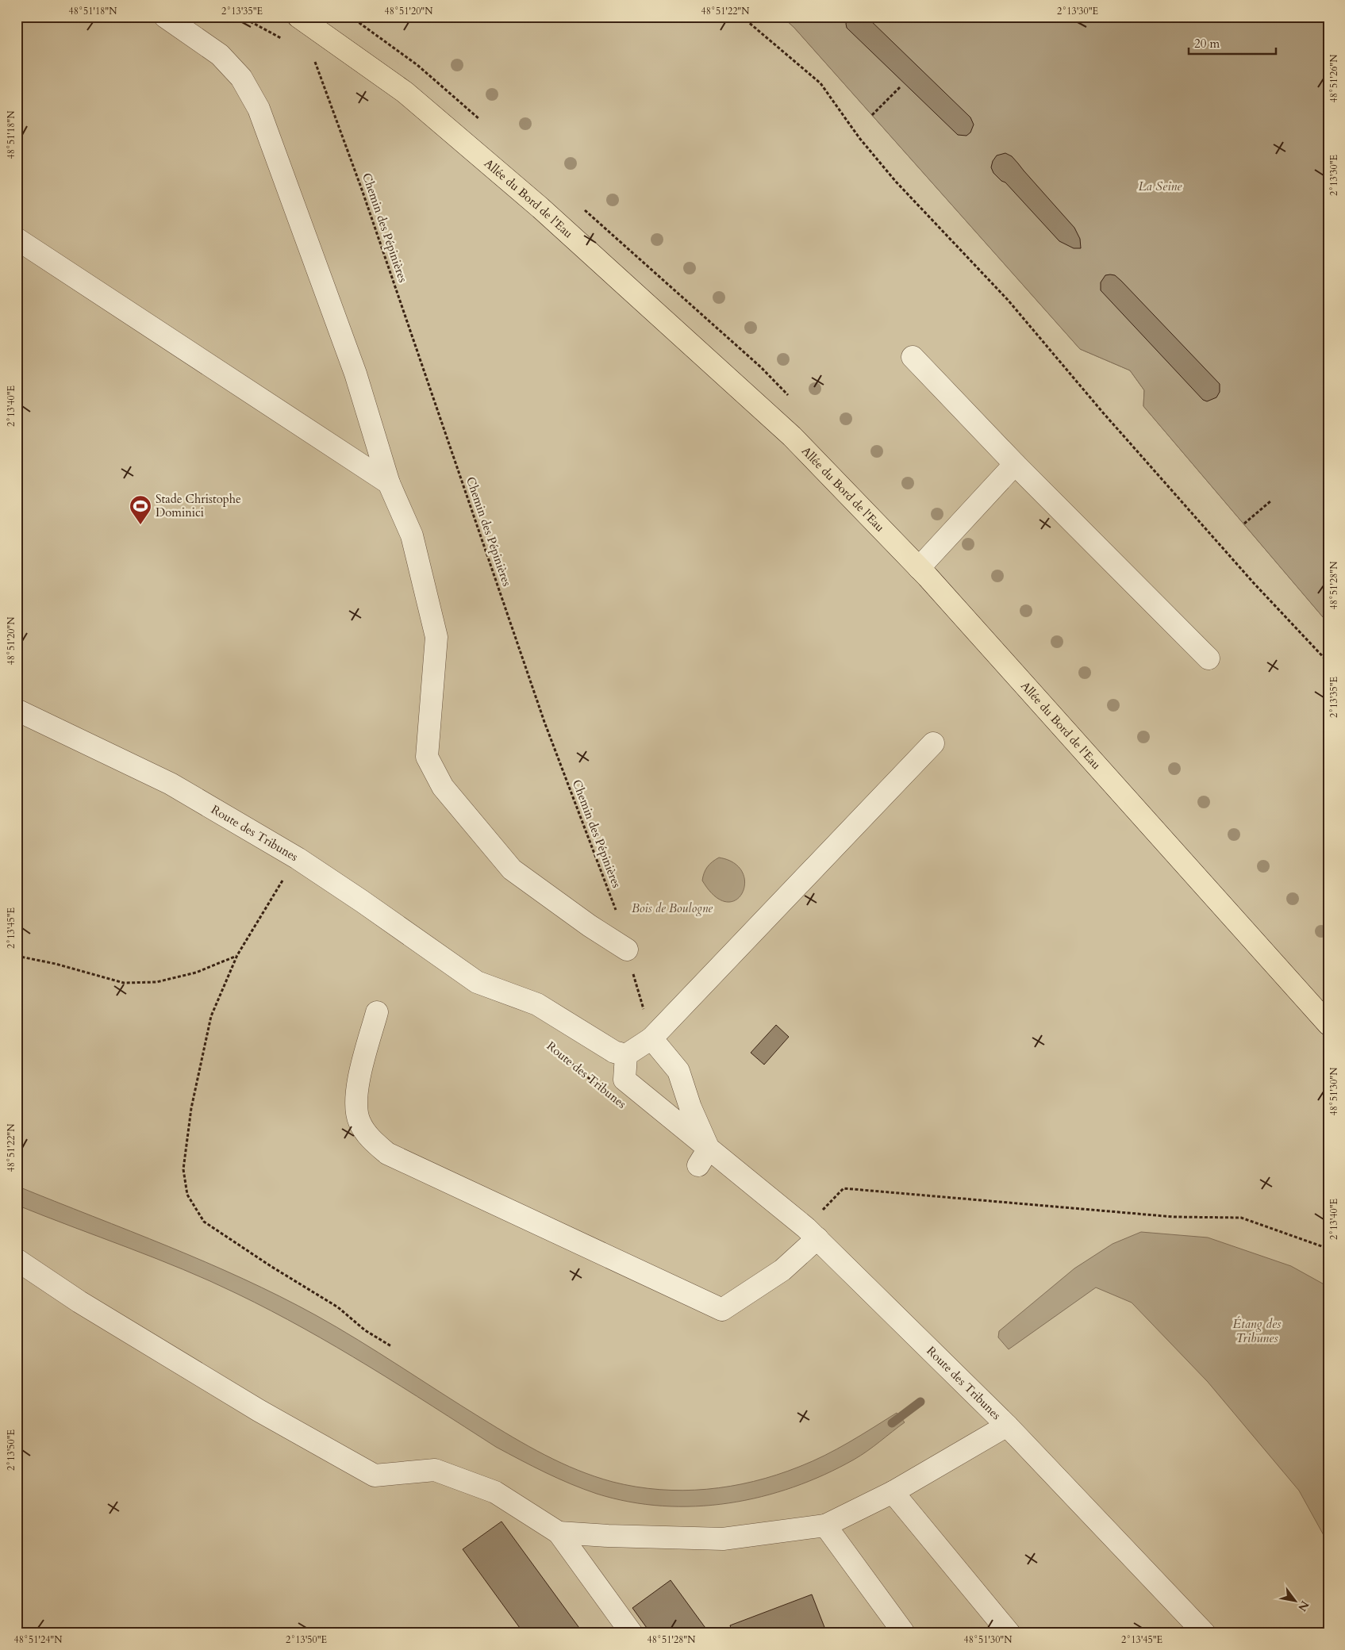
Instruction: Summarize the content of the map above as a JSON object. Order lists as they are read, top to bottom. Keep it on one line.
{"streets":{"main road":["Allée du Bord de l'Eau"],"street":["Route des Tribunes"],"path":["Chemin des Pépinières"]},"crossings":[["Allée du Bord de l'Eau","Chemin des Pépinières"],["Chemin des Pépinières","Route des Tribunes"]],"water":["La Seine","Étang des Tribunes"],"parks":["Bois de Boulogne"],"places":{"sports":["Stade Christophe Dominici"]},"scale_bar":"20 m","north":"bottom right","coordinates":["48°51'18\"N","2°13'35\"E","48°51'20\"N","48°51'22\"N","2°13'30\"E","48°51'26\"N","2°13'40\"E","48°51'28\"N","2°13'45\"E","48°51'30\"N","2°13'50\"E","48°51'24\"N"]}
